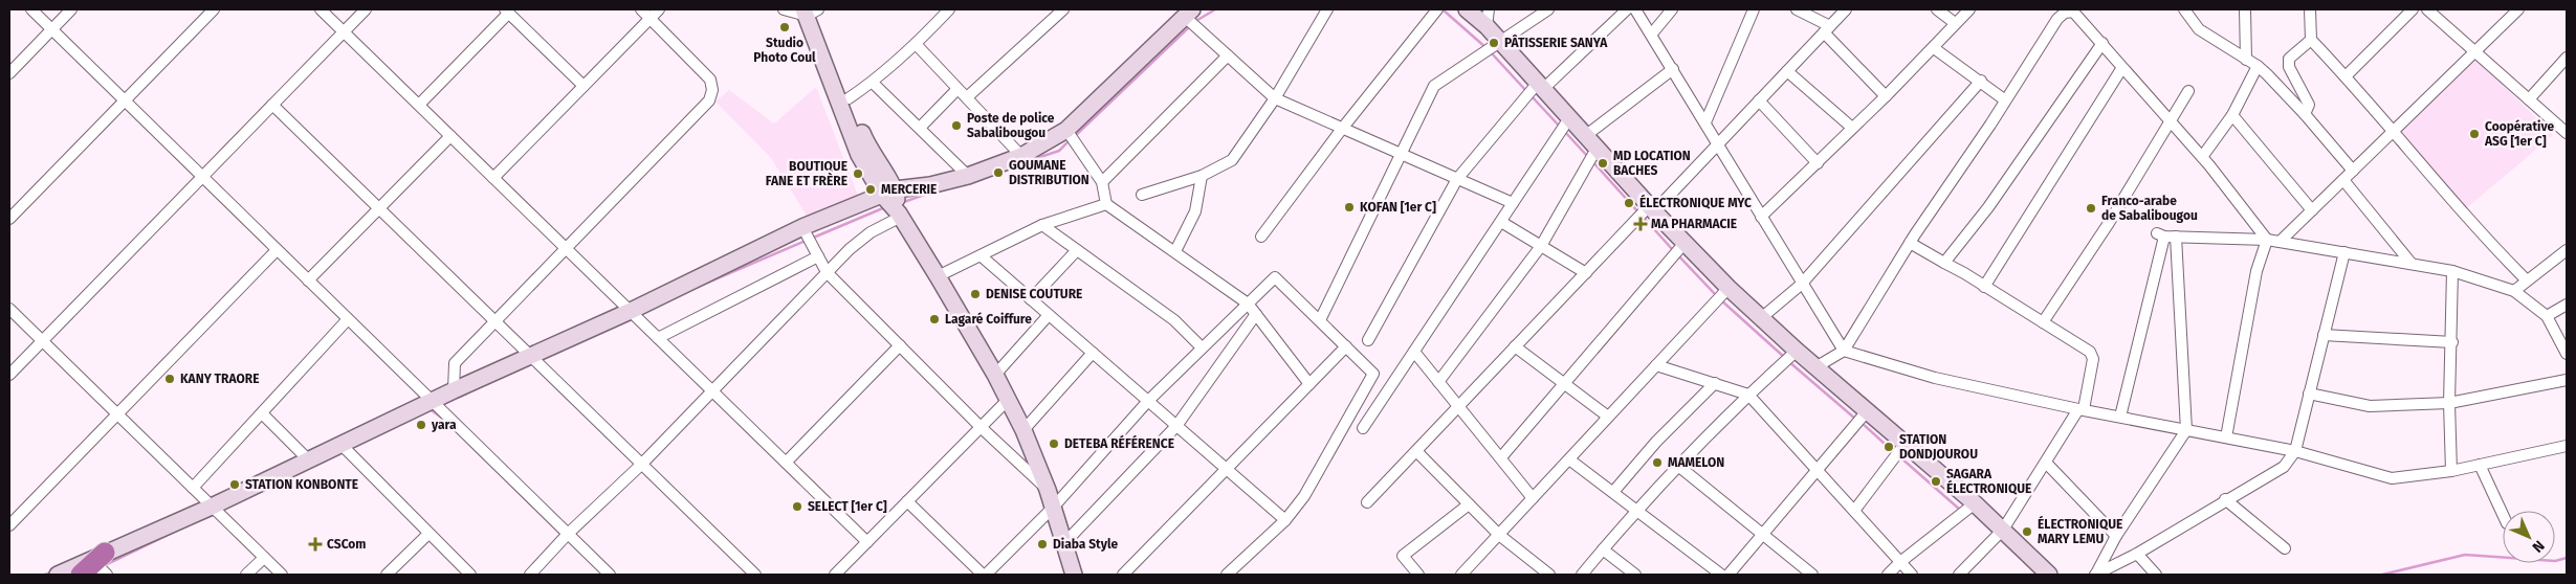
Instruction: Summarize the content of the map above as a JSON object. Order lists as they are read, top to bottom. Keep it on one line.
{"places":{"other":["Studio Photo Coul","PÂTISSERIE SANYA","Poste de police Sabalibougou","Coopérative ASG [1er C]","MD LOCATION BACHES","GOUMANE DISTRIBUTION","BOUTIQUE FANE ET FRÈRE","MERCERIE","ÉLECTRONIQUE MYC","KOFAN [1er C]","Franco-arabe de Sabalibougou","DENISE COUTURE","Lagaré Coiffure","KANY TRAORE","yara","DETEBA RÉFÉRENCE","STATION DONDJOUROU","MAMELON","SAGARA ÉLECTRONIQUE","STATION KONBONTE","SELECT [1er C]","ÉLECTRONIQUE MARY LEMU","Diaba Style"],"health":["MA PHARMACIE","CSCom"]},"north":"bottom right"}
